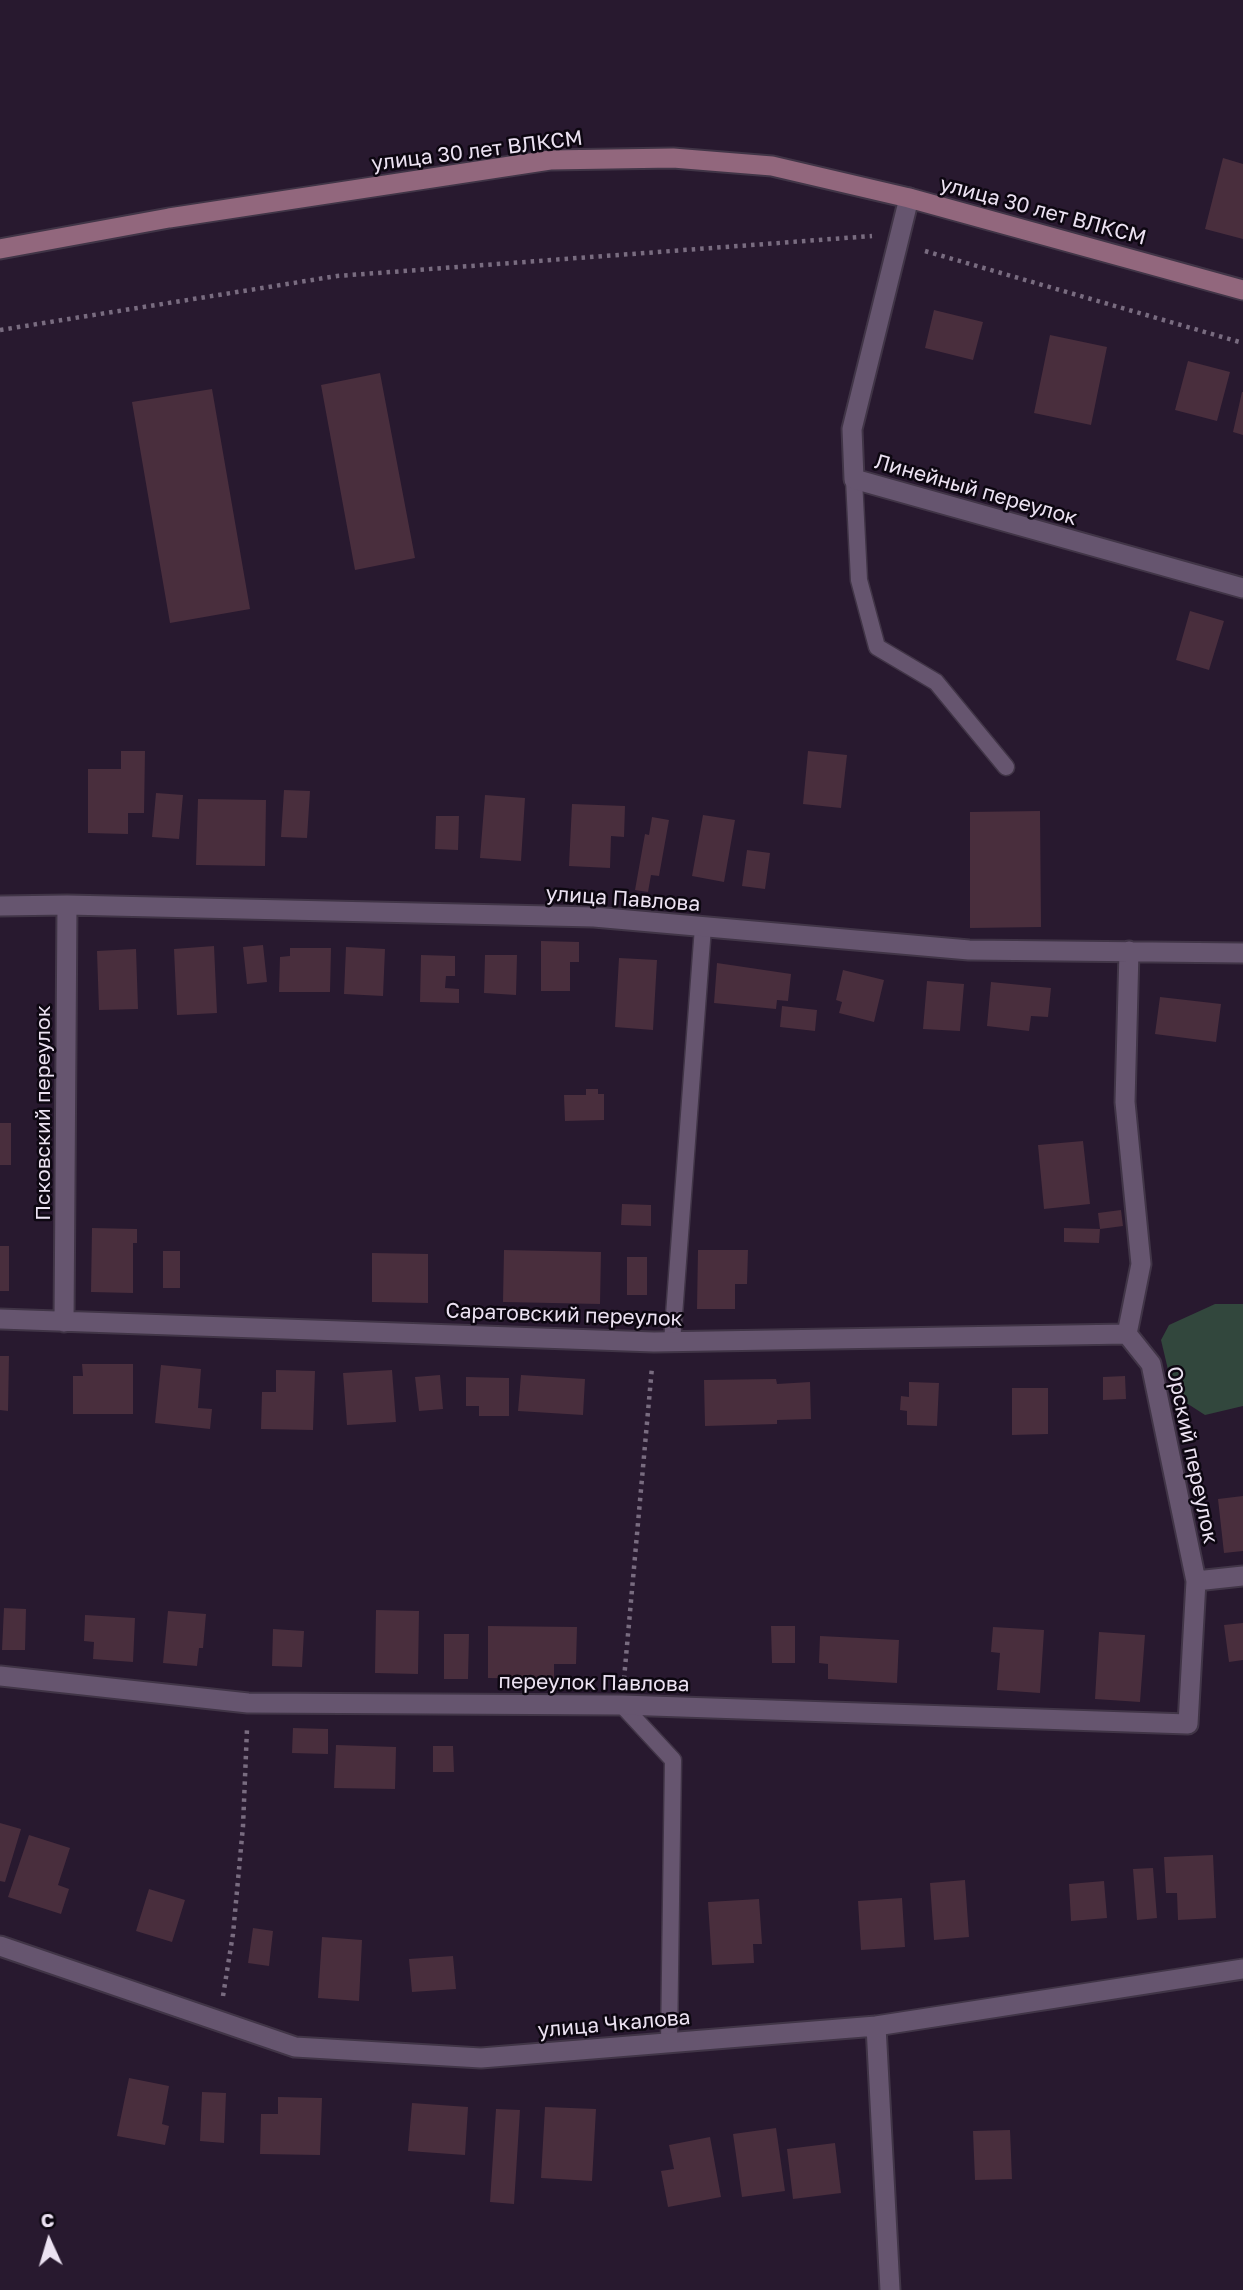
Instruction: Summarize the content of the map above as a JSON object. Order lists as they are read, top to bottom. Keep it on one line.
{"streets":{"main road":["улица 30 лет ВЛКСМ"],"street":["Линейный переулок","улица Павлова","Псковский переулок","Саратовский переулок","Орский переулок","переулок Павлова","улица Чкалова"]},"crossings":[["улица 30 лет ВЛКСМ","Линейный переулок"],["улица Павлова","Псковский переулок"],["Псковский переулок","Саратовский переулок"],["Саратовский переулок","Орский переулок"],["Орский переулок","переулок Павлова"]],"north":"top"}
